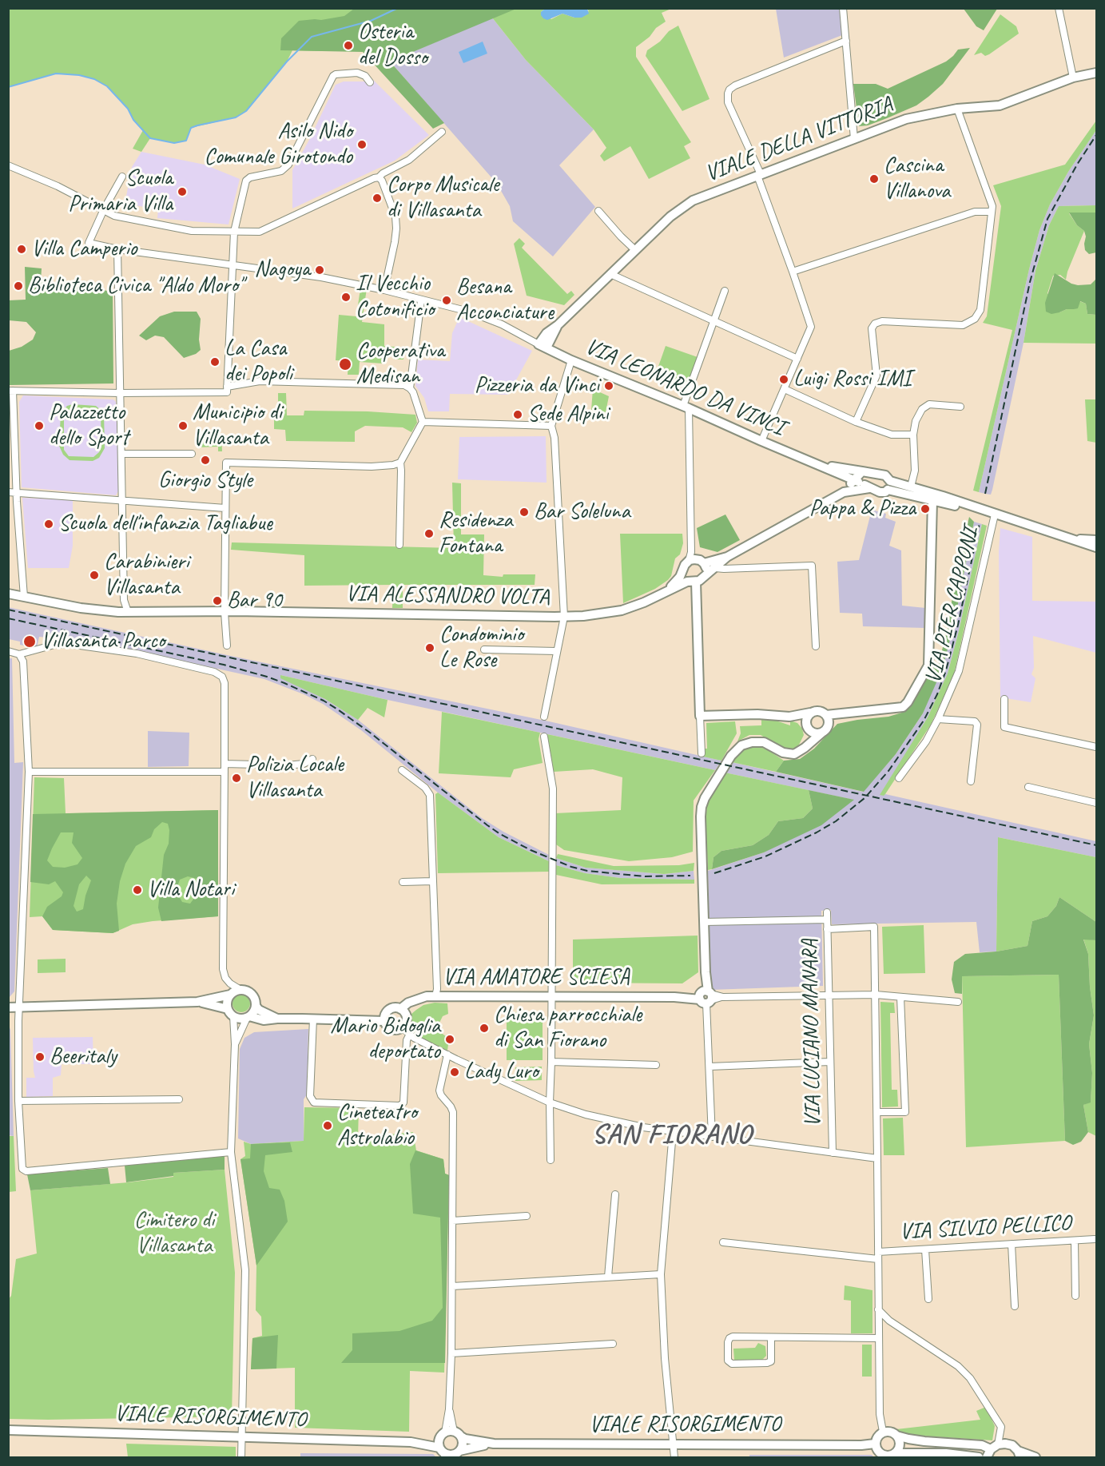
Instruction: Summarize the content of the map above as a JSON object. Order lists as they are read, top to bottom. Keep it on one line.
{"streets":{"street":["VIALE DELLA VITTORIA","VIA LEONARDO DA VINCI","VIA ALESSANDRO VOLTA","VIA PIER CAPPONI","VIA AMATORE SCIESA","VIA LUCIANO MANARA","VIA SILVIO PELLICO","VIALE RISORGIMENTO"]},"crossings":[["VIALE DELLA VITTORIA","VIA LEONARDO DA VINCI"],["VIA LEONARDO DA VINCI","VIA ALESSANDRO VOLTA"],["VIA AMATORE SCIESA","VIA LUCIANO MANARA"]],"districts":["SAN FIORANO"],"parks":["Cimitero di Villasanta"],"places":["Osteria del Dosso","Asilo Nido Comunale Girotondo","Cascina Villanova","Scuola Primaria Villa","Corpo Musicale di Villasanta","Villa Camperio","Nagoya","Biblioteca Civica \"Aldo Moro\"","Il Vecchio Cotonificio","Besana Acconciature","La Casa dei Popoli","Cooperativa Medisan","Luigi Rossi IMI","Pizzeria da Vinci","Sede Alpini","Palazzetto dello Sport","Municipio di Villasanta","Giorgio Style","Pappa & Pizza","Bar Soleluna","Scuola dell'infanzia Tagliabue","Residenza Fontana","Carabinieri Villasanta","Bar 90","Villasanta Parco","Condominio Le Rose","Polizia Locale Villasanta","Villa Notari","Chiesa parrocchiale di San Fiorano","Mario Bidoglia deportato","Beeritaly","Lady Luro","Cineteatro Astrolabio"]}
